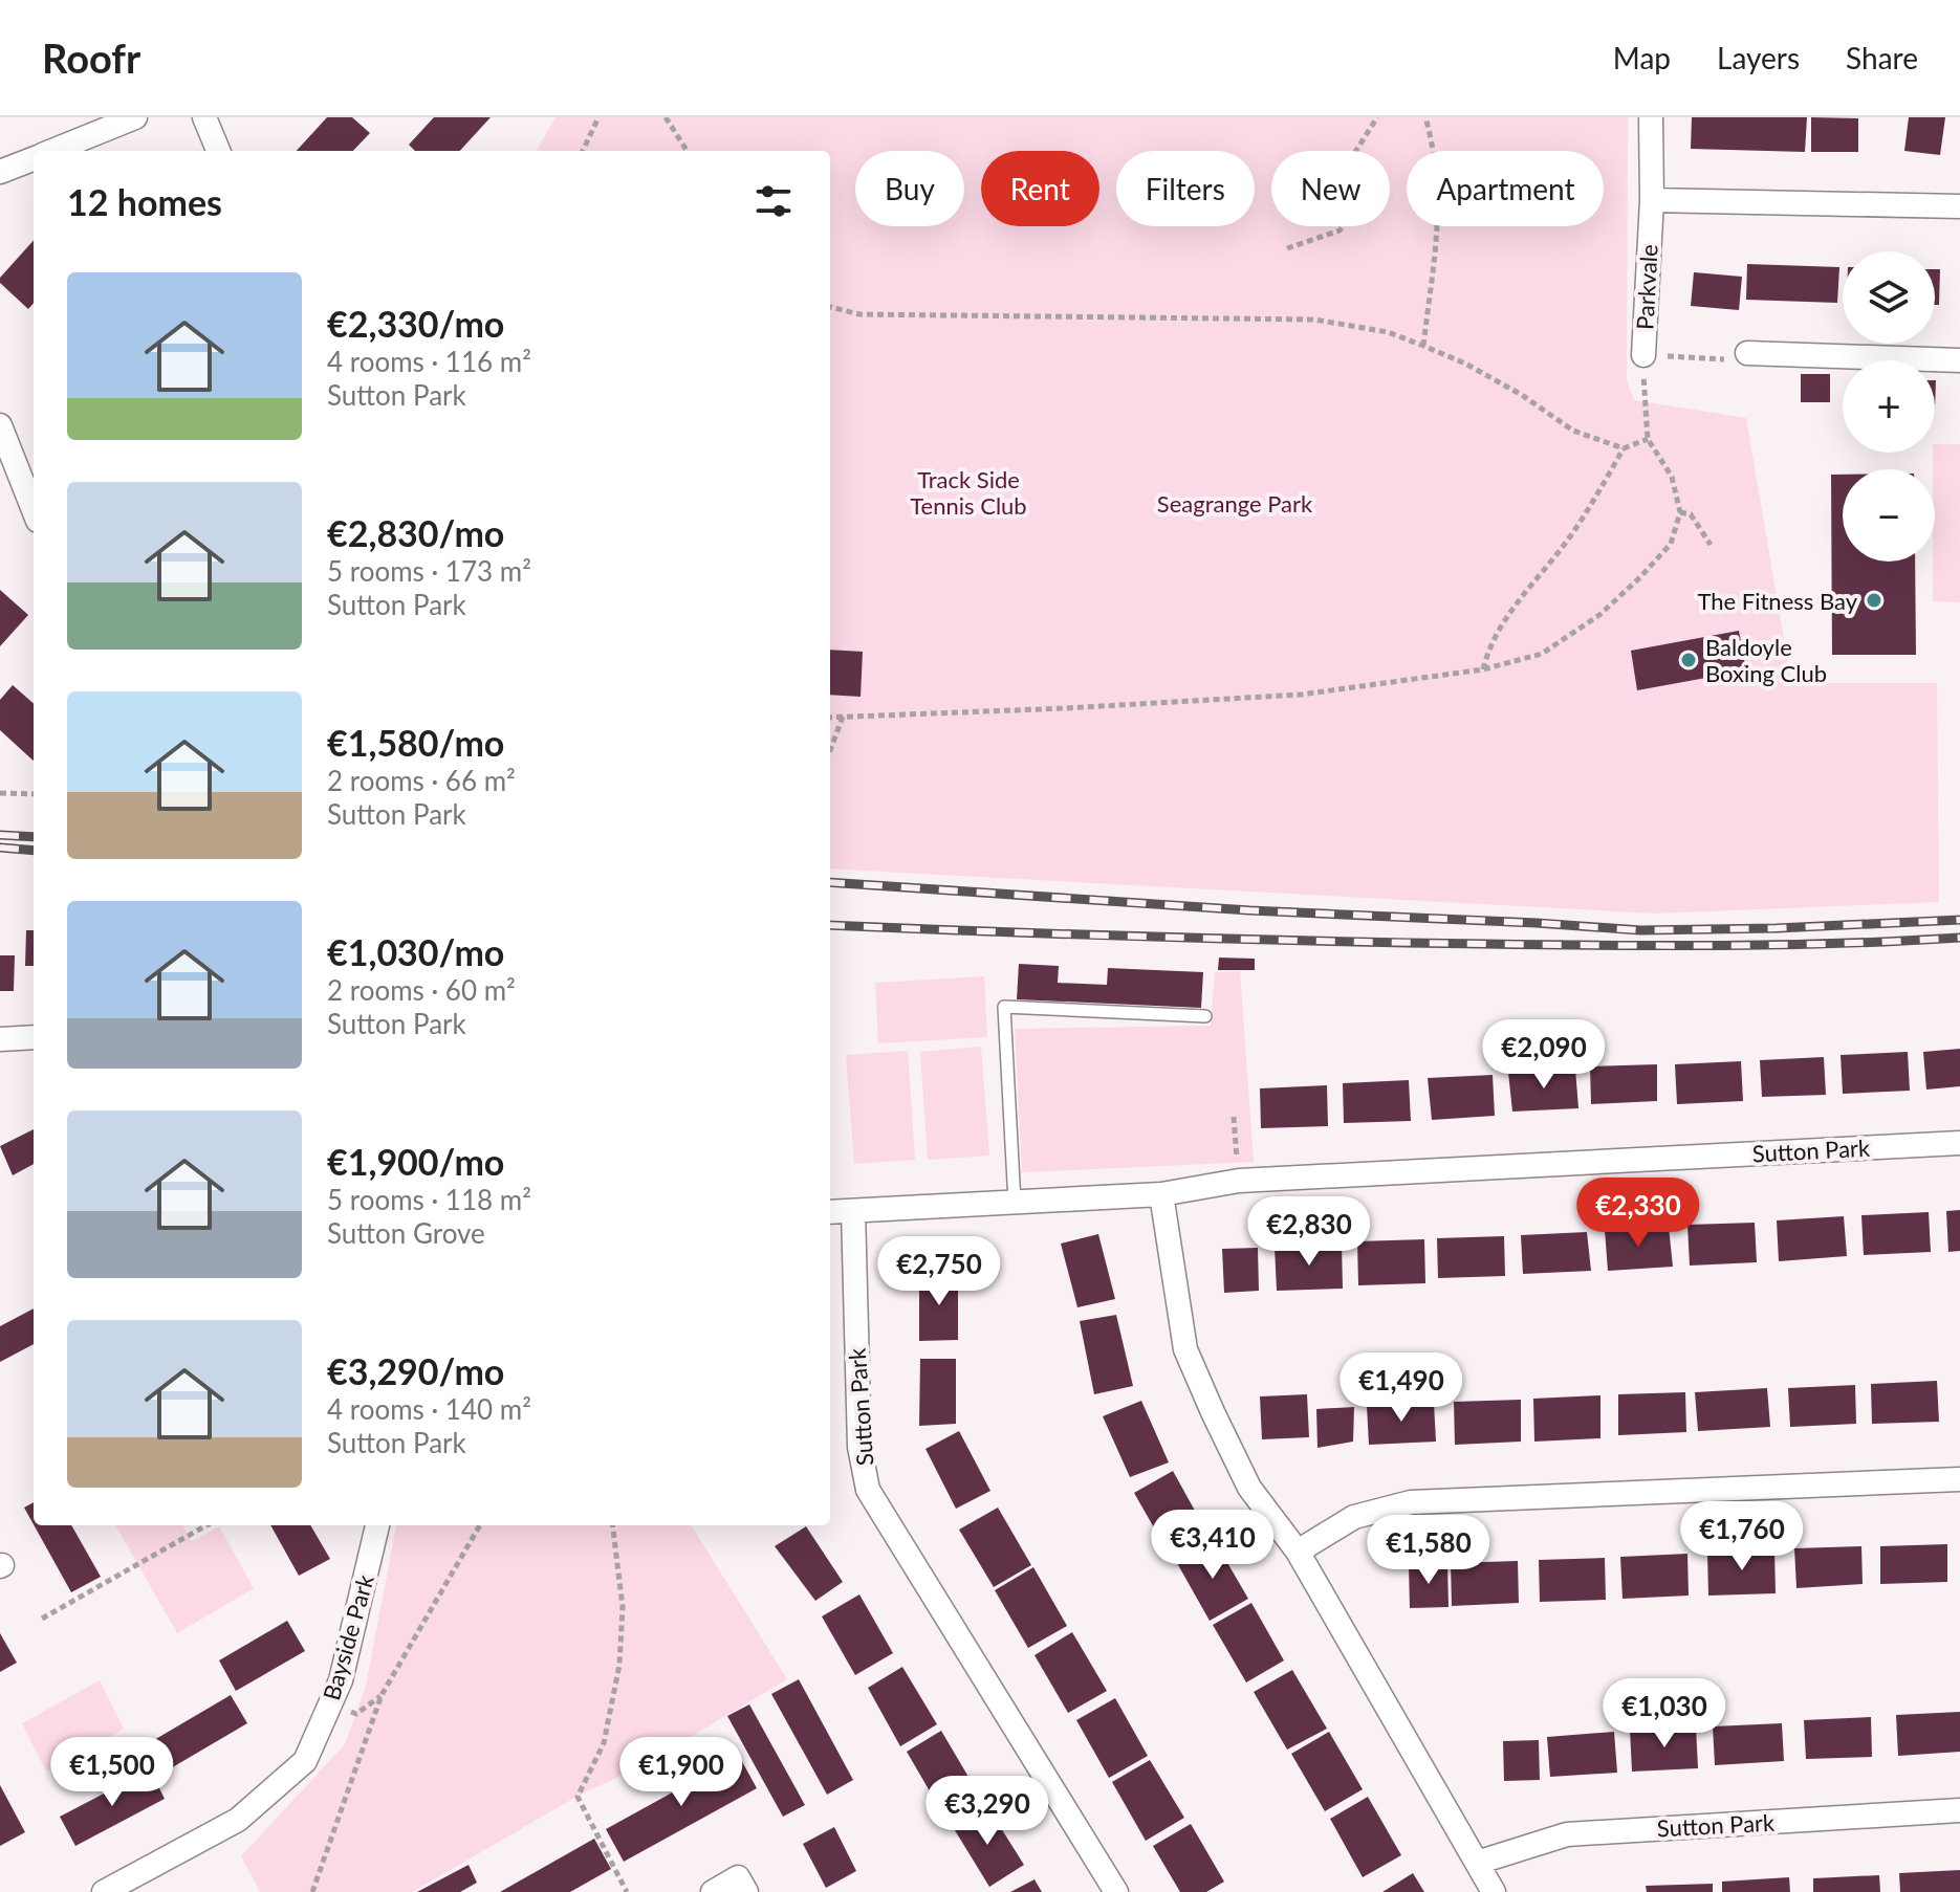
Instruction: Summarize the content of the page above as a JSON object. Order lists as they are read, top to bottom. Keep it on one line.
{"streets":{"street":["Parkvale","Sutton Park","Bayside Park"]},"parks":["Track Side Tennis Club","Seagrange Park"],"places":["The Fitness Bay","Baldoyle Boxing Club"],"page":{"header":"Roofr","nav":["Map","Layers","Share"],"chip":["Buy","Rent","Filters","New","Apartment"],"heading":"12 homes","map_buttons":["+","−"],"list":[{"name":"€2,330/mo","note":"4 rooms · 116 m² · Sutton Park"},{"name":"€2,830/mo","note":"5 rooms · 173 m² · Sutton Park"},{"name":"€1,580/mo","note":"2 rooms · 66 m² · Sutton Park"},{"name":"€1,030/mo","note":"2 rooms · 60 m² · Sutton Park"},{"name":"€1,900/mo","note":"5 rooms · 118 m² · Sutton Grove"},{"name":"€3,290/mo","note":"4 rooms · 140 m² · Sutton Park"}],"price":["€2,090","€2,330","€2,830","€2,750","€1,490","€1,760","€3,410","€1,580","€1,030","€1,500","€1,900","€3,290"]}}
